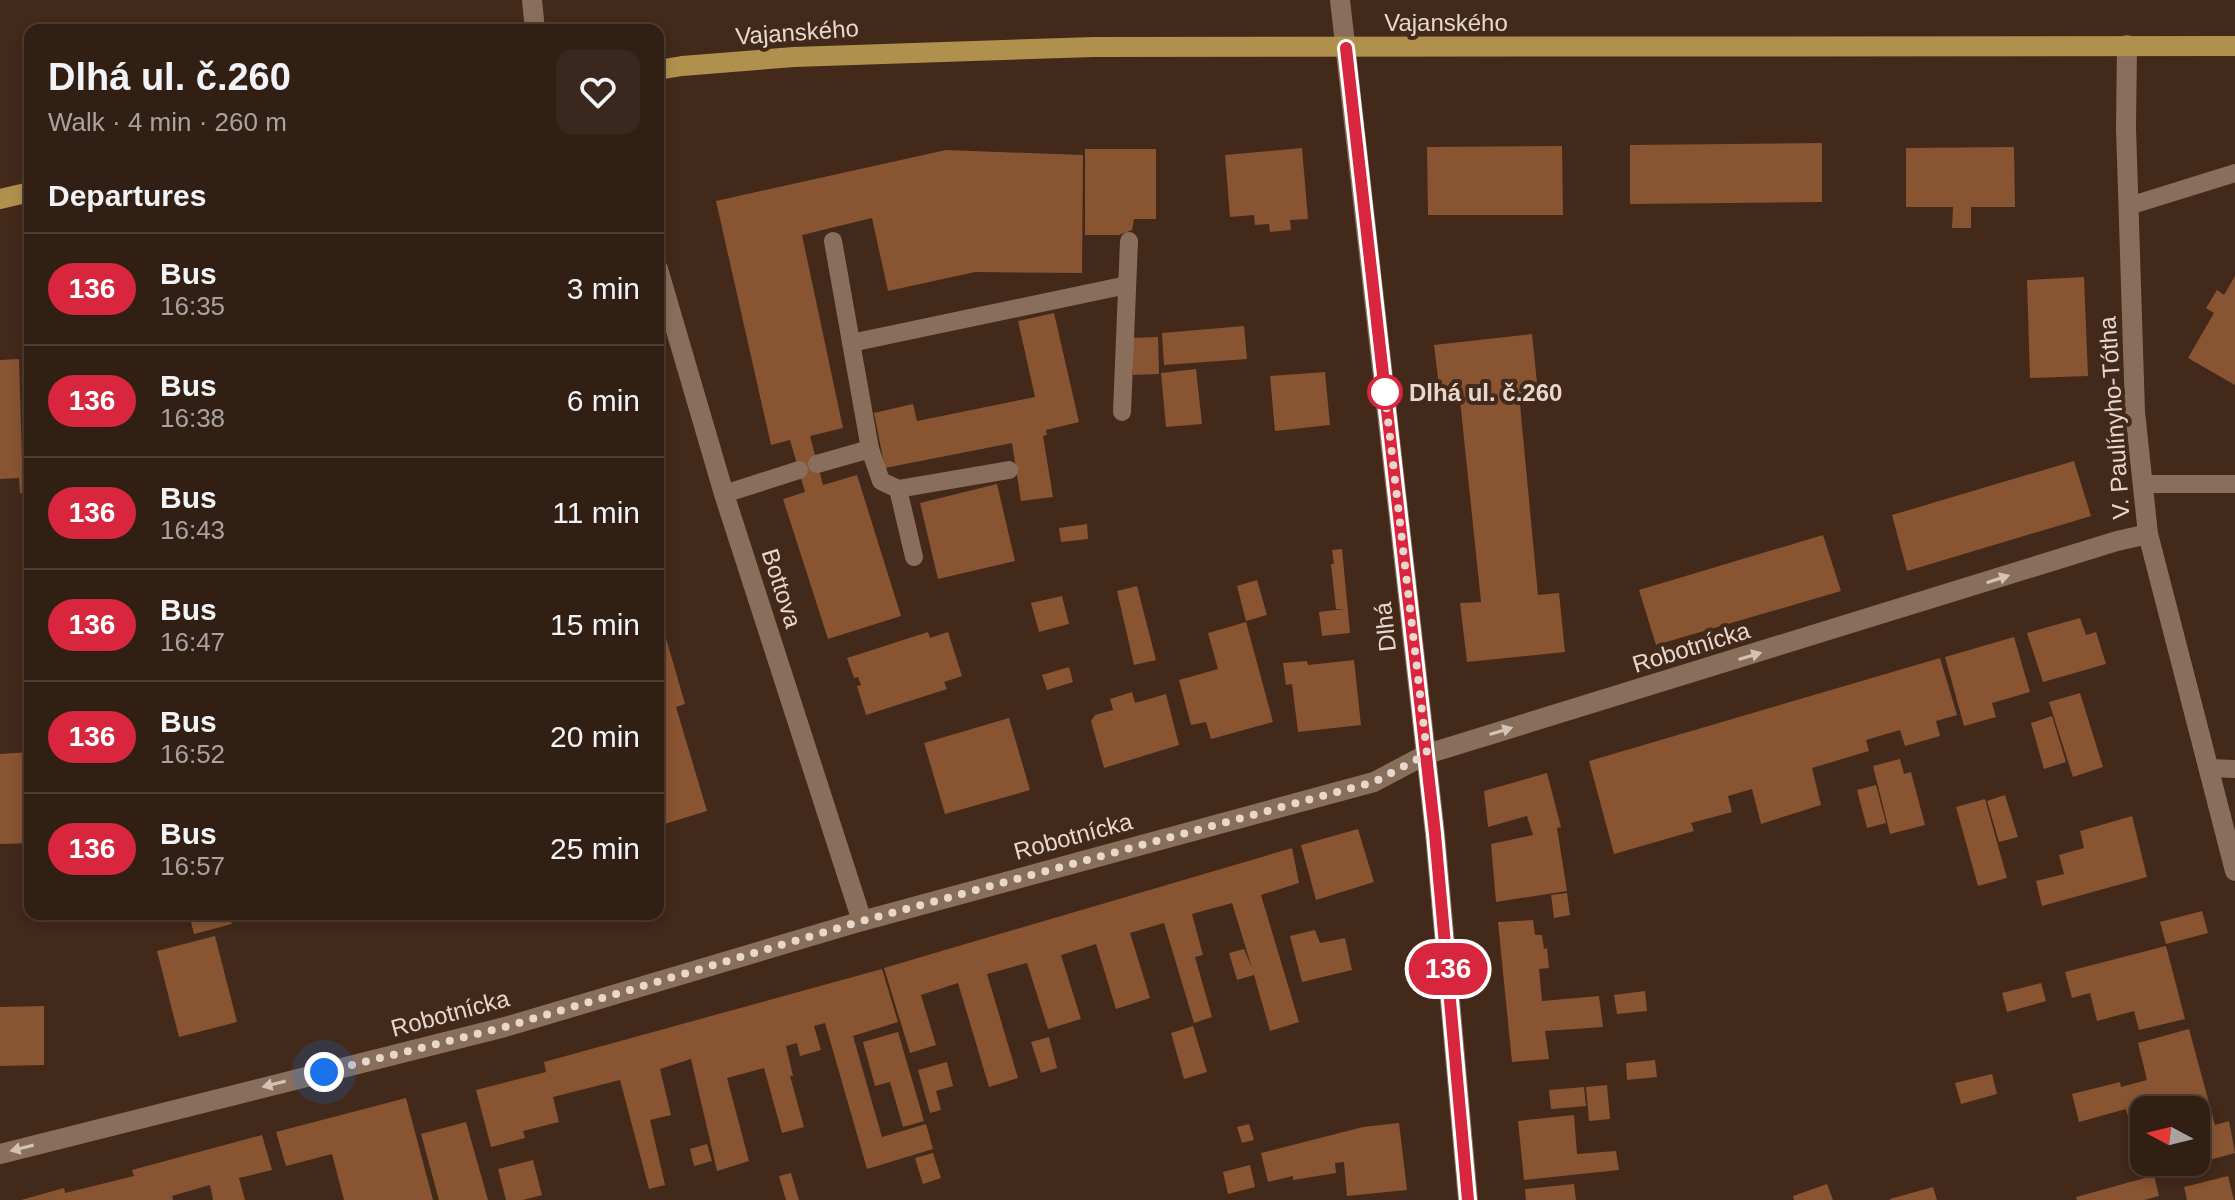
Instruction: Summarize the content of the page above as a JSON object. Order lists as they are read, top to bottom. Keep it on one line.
{"streets":{"main road":["Vajanského"],"street":["V. Paulínyho-Tótha","Bottova","Dlhá","Robotnícka"]},"crossings":[["Vajanského","V. Paulínyho-Tótha"],["Vajanského","Dlhá"],["V. Paulínyho-Tótha","Robotnícka"],["Bottova","Robotnícka"],["Dlhá","Robotnícka"]],"places":["Dlhá ul. č.260"],"lines":["bus line 136"],"north":"left","page":{"on_map":"136","heading":[["Dlhá ul. č.260","Walk · 4 min · 260 m"],"Departures"],"list":[{"mark":"136","name":"Bus","note":"16:35","value":"3 min"},{"mark":"136","name":"Bus","note":"16:38","value":"6 min"},{"mark":"136","name":"Bus","note":"16:43","value":"11 min"},{"mark":"136","name":"Bus","note":"16:47","value":"15 min"},{"mark":"136","name":"Bus","note":"16:52","value":"20 min"},{"mark":"136","name":"Bus","note":"16:57","value":"25 min"}]}}
